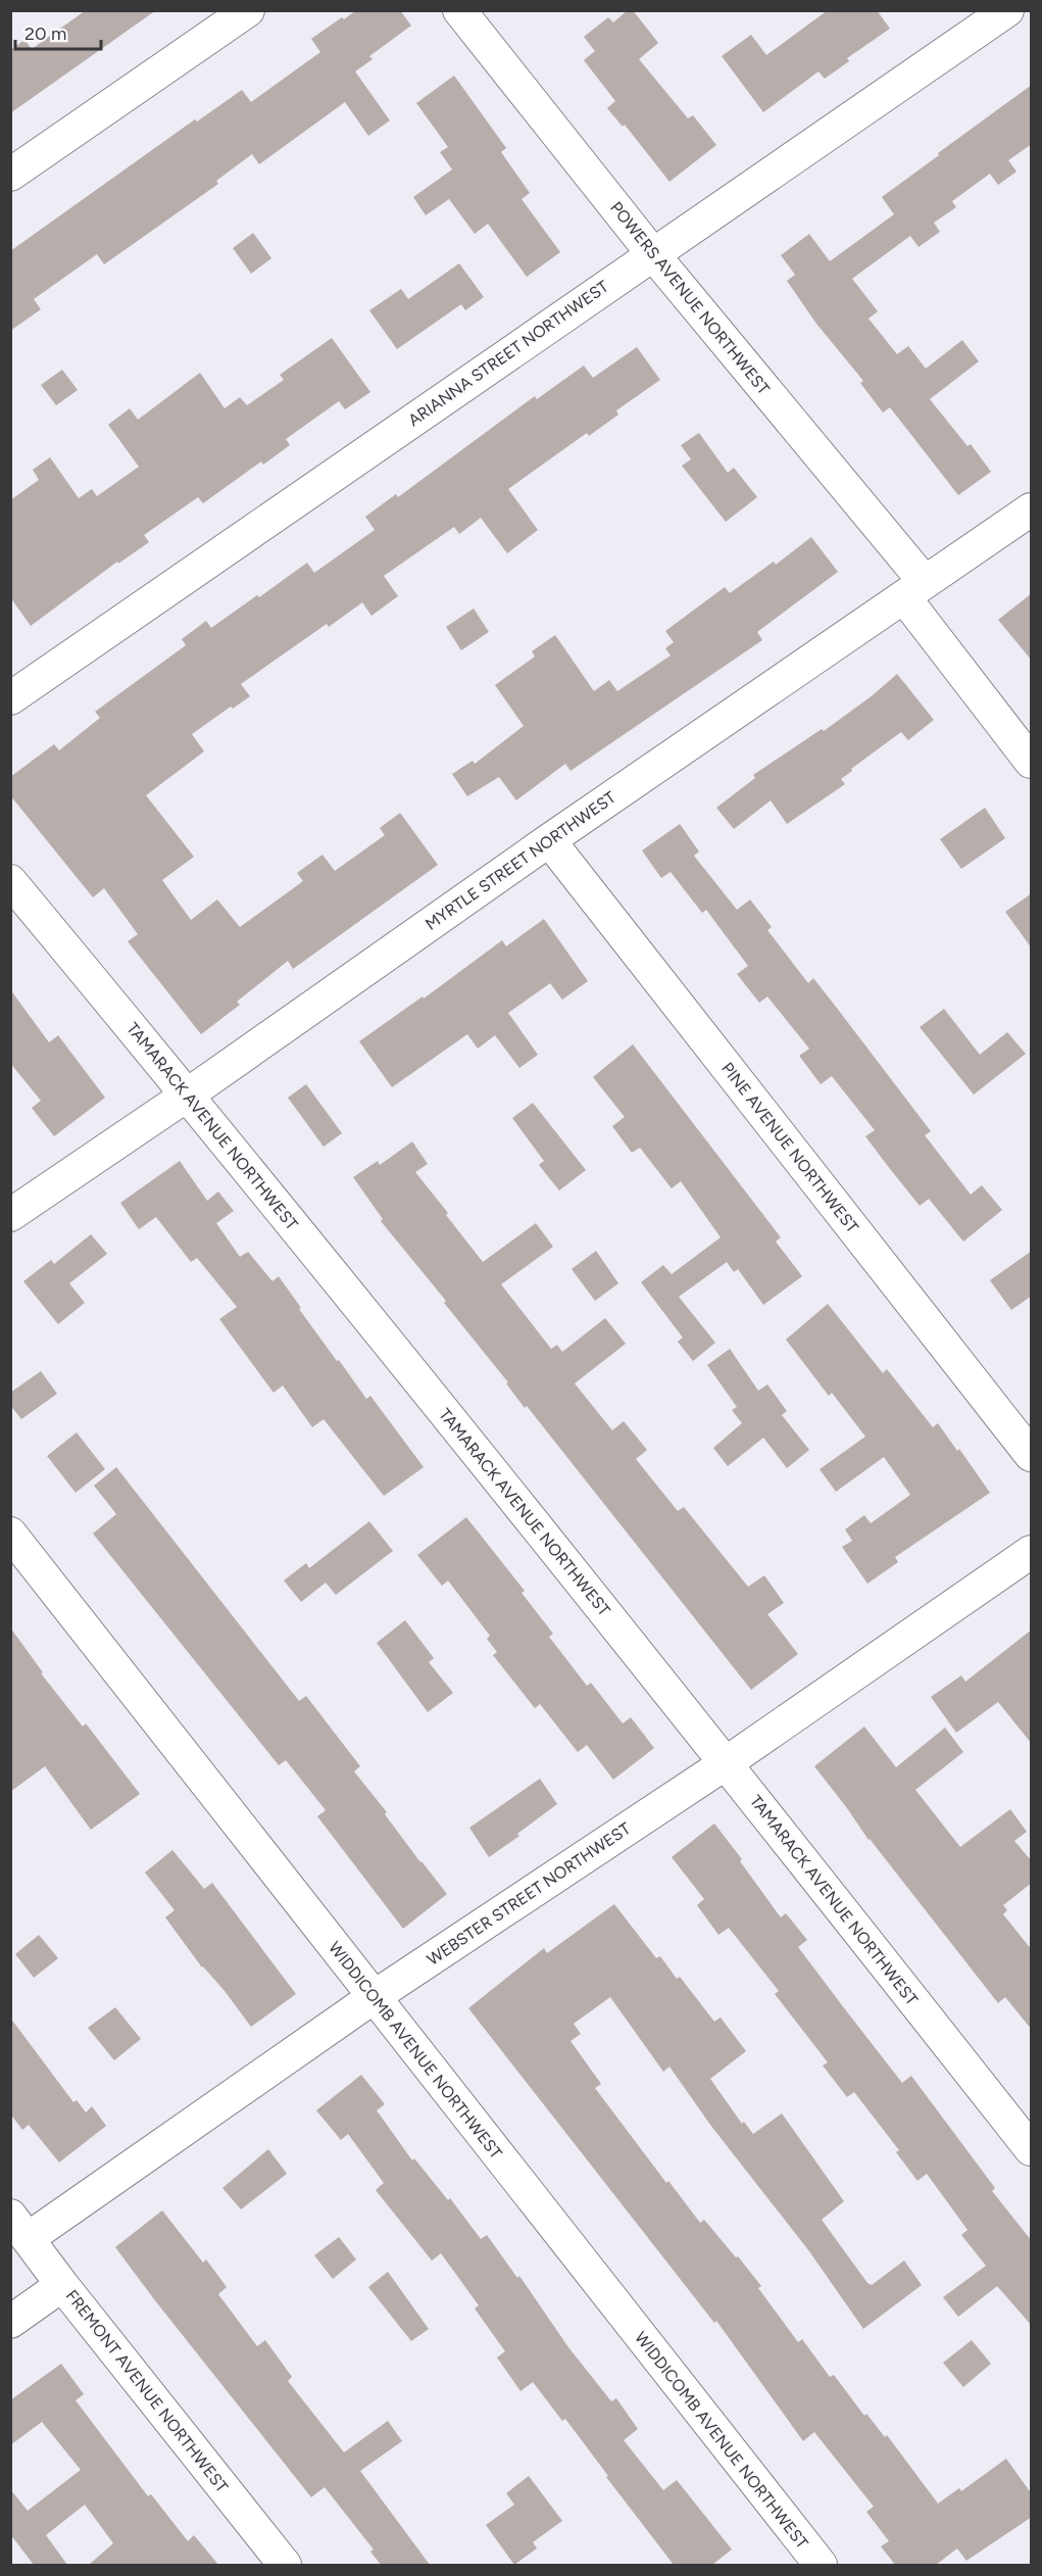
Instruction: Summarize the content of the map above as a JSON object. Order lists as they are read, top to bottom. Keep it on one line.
{"streets":{"street":["POWERS AVENUE NORTHWEST","ARIANNA STREET NORTHWEST","MYRTLE STREET NORTHWEST","TAMARACK AVENUE NORTHWEST","PINE AVENUE NORTHWEST","WEBSTER STREET NORTHWEST","WIDDICOMB AVENUE NORTHWEST","FREMONT AVENUE NORTHWEST"]},"crossings":[["POWERS AVENUE NORTHWEST","ARIANNA STREET NORTHWEST"],["POWERS AVENUE NORTHWEST","MYRTLE STREET NORTHWEST"],["MYRTLE STREET NORTHWEST","TAMARACK AVENUE NORTHWEST"],["MYRTLE STREET NORTHWEST","PINE AVENUE NORTHWEST"],["TAMARACK AVENUE NORTHWEST","WEBSTER STREET NORTHWEST"],["WEBSTER STREET NORTHWEST","WIDDICOMB AVENUE NORTHWEST"],["WEBSTER STREET NORTHWEST","FREMONT AVENUE NORTHWEST"]],"scale_bar":"20 m"}
